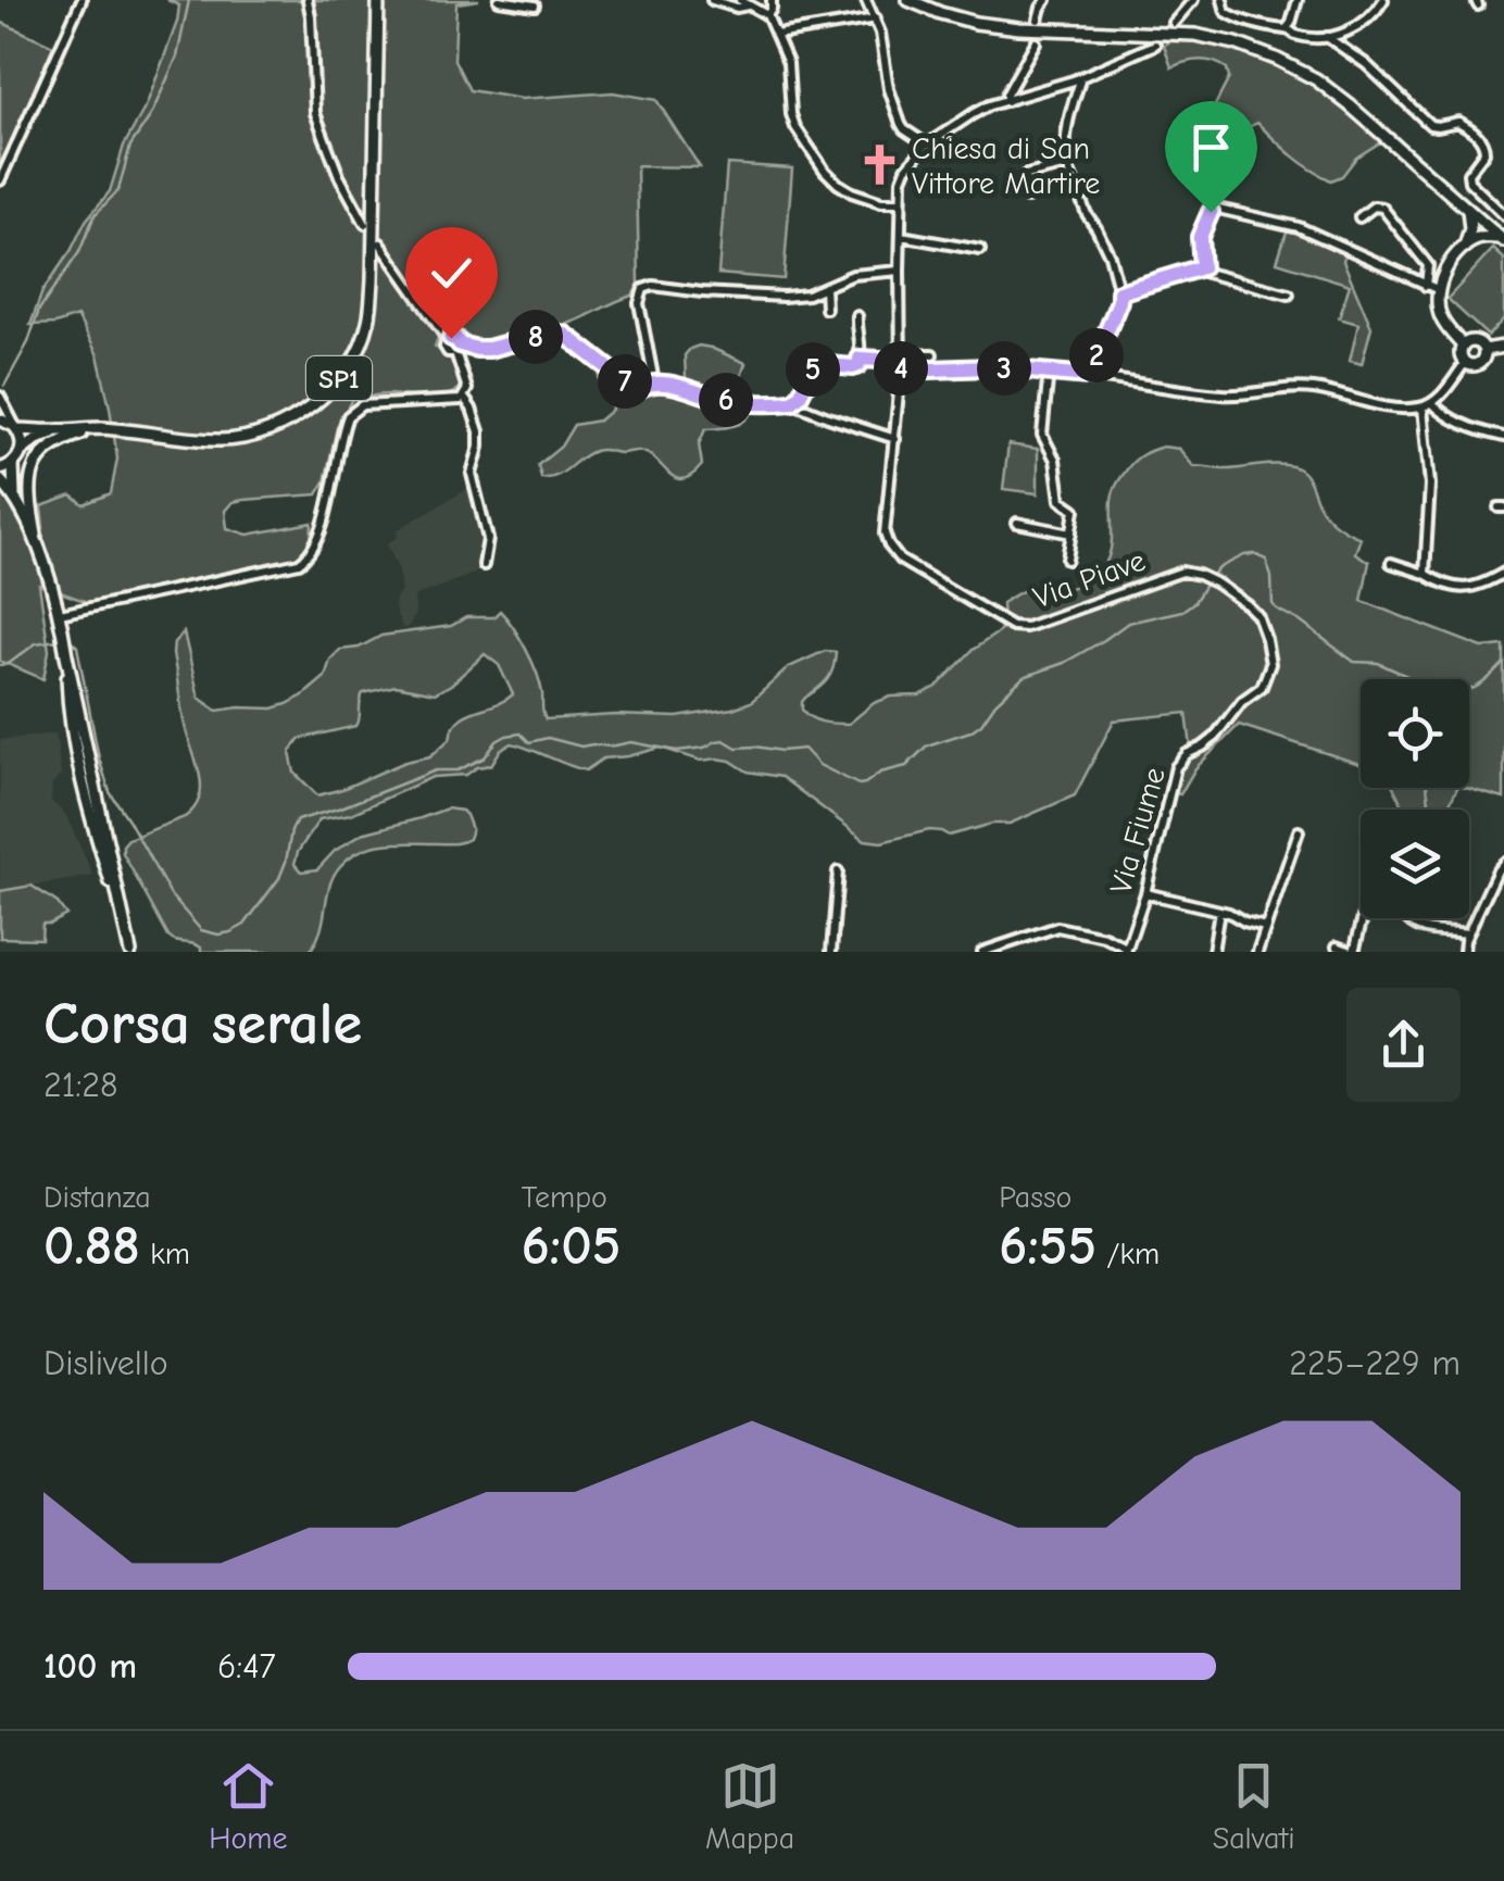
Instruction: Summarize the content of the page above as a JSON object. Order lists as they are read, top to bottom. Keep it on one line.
{"streets":{"main road":["SP1"],"street":["Via Piave","Via Fiume"]},"crossings":[["Via Piave","Via Fiume"]],"places":{"church":["Chiesa di San Vittore Martire"]},"page":{"pins":["8","2","3","4","5","7","6"],"heading":["Corsa serale","21:28"],"stats":[["Distanza","0.88 km"],["Tempo","6:05"],["Passo","6:55 /km"]],"chart":["Dislivello","225–229 m"],"list":[{"name":"100 m","note":"6:47"}],"tabs":["Home","Mappa","Salvati"]}}
